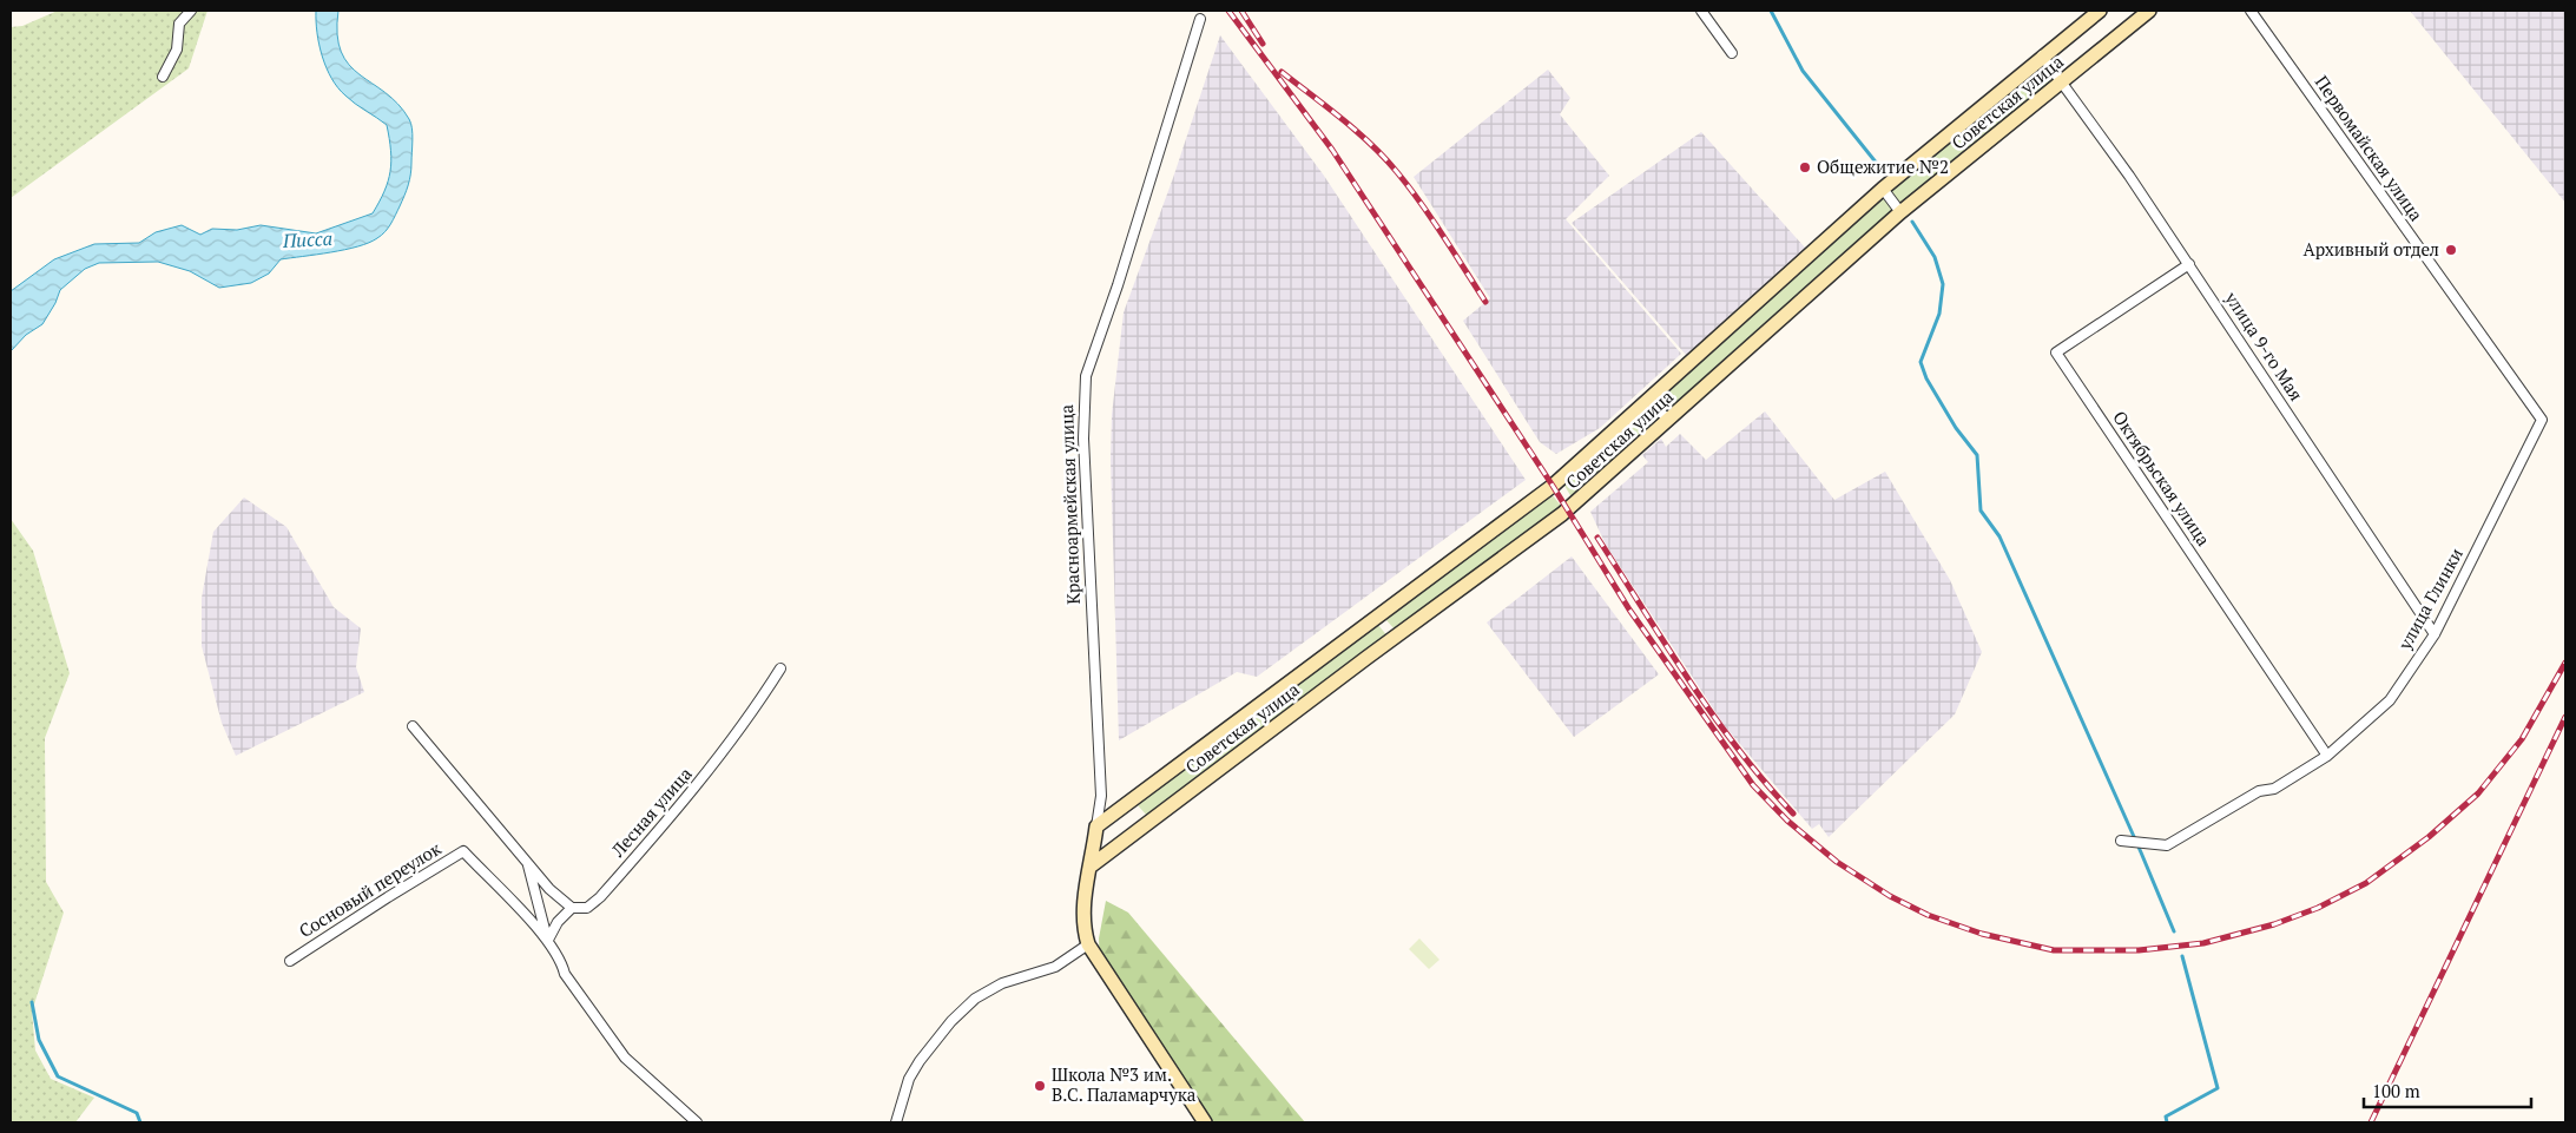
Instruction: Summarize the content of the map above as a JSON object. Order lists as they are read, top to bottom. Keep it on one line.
{"streets":{"main road":["Советская улица","Красноармейская улица"],"street":["Первомайская улица","улица 9-го Мая","Октябрьская улица","улица Глинки","Лесная улица","Сосновый переулок"]},"crossings":[["Советская улица","улица 9-го Мая"],["Советская улица","Красноармейская улица"],["Первомайская улица","улица Глинки"],["улица 9-го Мая","Октябрьская улица"],["улица 9-го Мая","улица Глинки"],["Октябрьская улица","улица Глинки"]],"water":["Писса"],"places":["Общежитие №2","Архивный отдел","Школа №3 им. В.С. Паламарчука"],"scale_bar":"100 m"}
